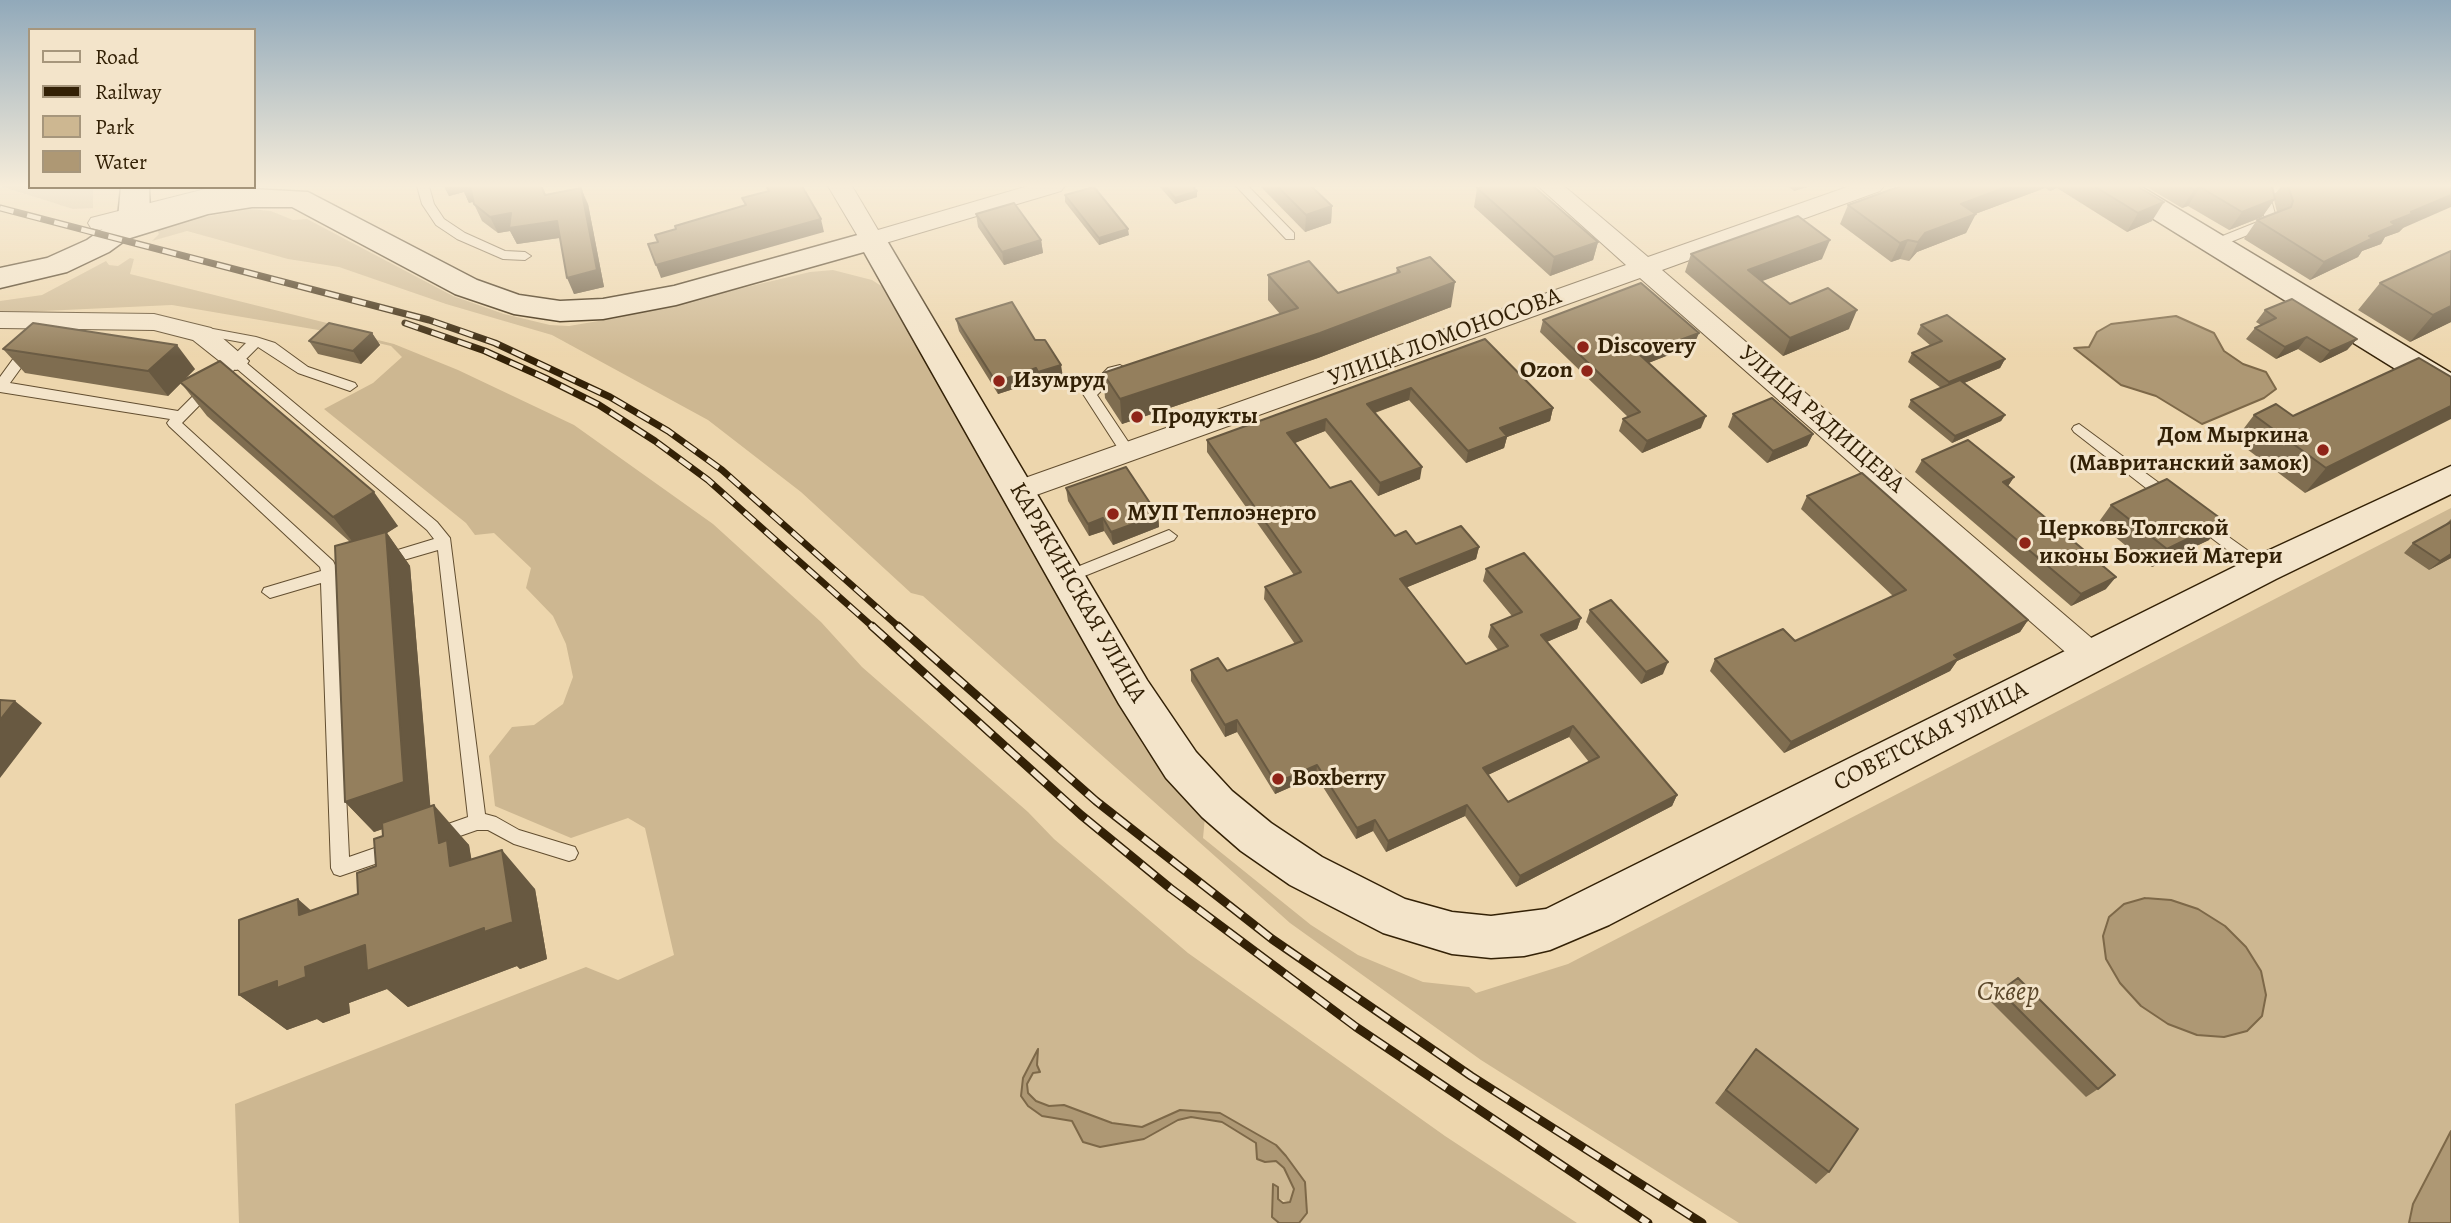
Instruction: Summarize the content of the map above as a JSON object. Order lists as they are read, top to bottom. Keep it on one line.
{"streets":{"street":["УЛИЦА ЛОМОНОСОВА","УЛИЦА РАДИЩЕВА","КАРЯКИНСКАЯ УЛИЦА","СОВЕТСКАЯ УЛИЦА"]},"crossings":[["УЛИЦА ЛОМОНОСОВА","УЛИЦА РАДИЩЕВА"],["УЛИЦА ЛОМОНОСОВА","КАРЯКИНСКАЯ УЛИЦА"],["УЛИЦА РАДИЩЕВА","СОВЕТСКАЯ УЛИЦА"],["КАРЯКИНСКАЯ УЛИЦА","СОВЕТСКАЯ УЛИЦА"]],"parks":["Сквер"],"places":["Discovery","Ozon","Изумруд","Продукты","Дом Мыркина (Мавританский замок)","МУП Теплоэнерго","Церковь Толгской иконы Божией Матери","Boxberry"],"legend":["Road","Railway","Park","Water"]}
